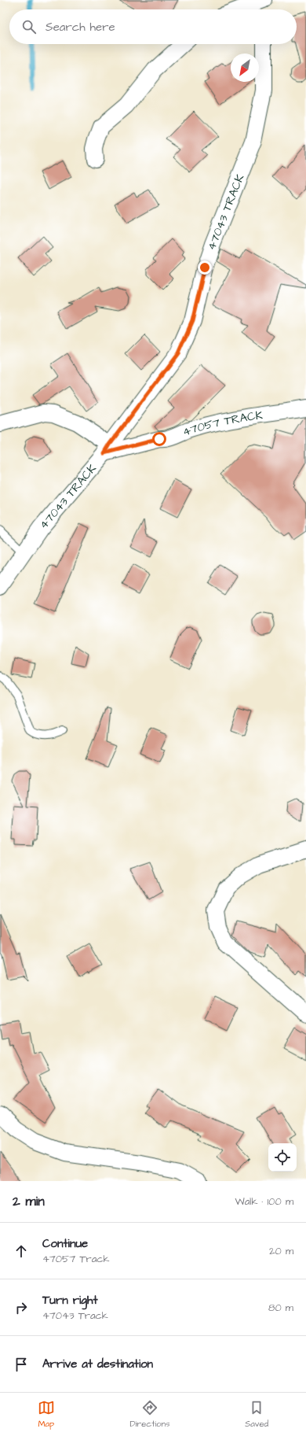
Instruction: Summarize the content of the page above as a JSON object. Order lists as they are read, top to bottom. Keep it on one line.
{"streets":{"street":["47043 TRACK","47057 TRACK"]},"crossings":[["47043 TRACK","47057 TRACK"]],"north":"bottom left","page":{"search":"Search here","heading":["2 min","Walk · 100 m"],"list":[["Continue","47057 Track","20 m"],["Turn right","47043 Track","80 m"],"Arrive at destination"],"nav":["Map","Directions","Saved"]}}
